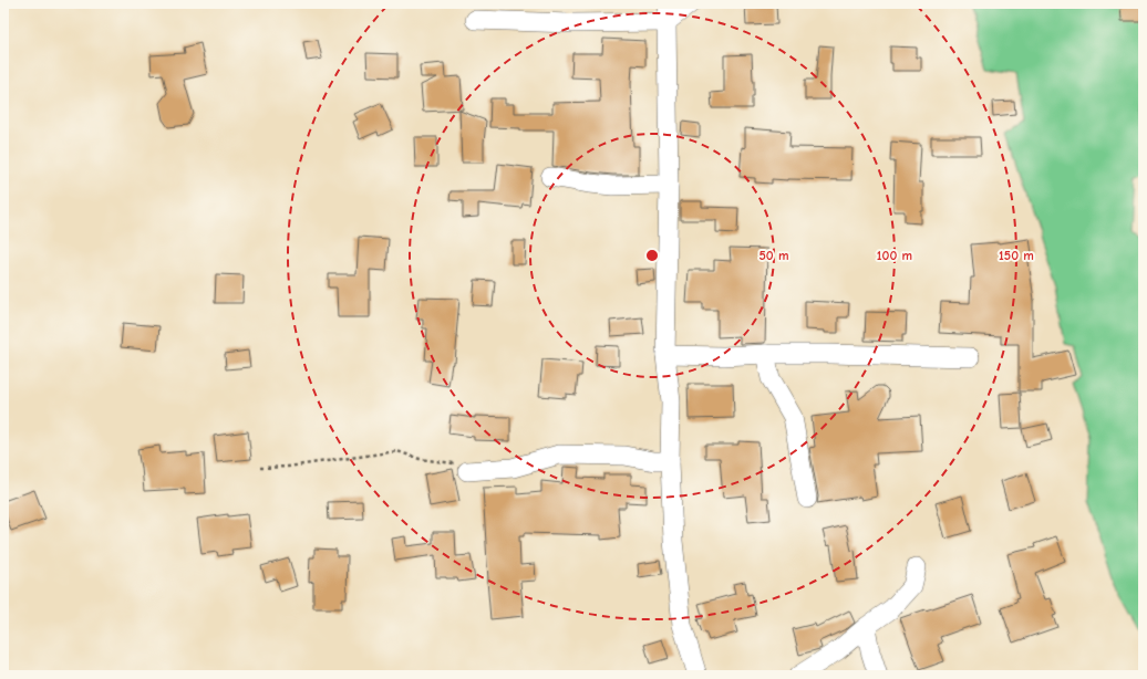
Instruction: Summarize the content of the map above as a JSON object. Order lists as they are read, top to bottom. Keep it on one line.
{"rings":["50 m","100 m","150 m"]}
